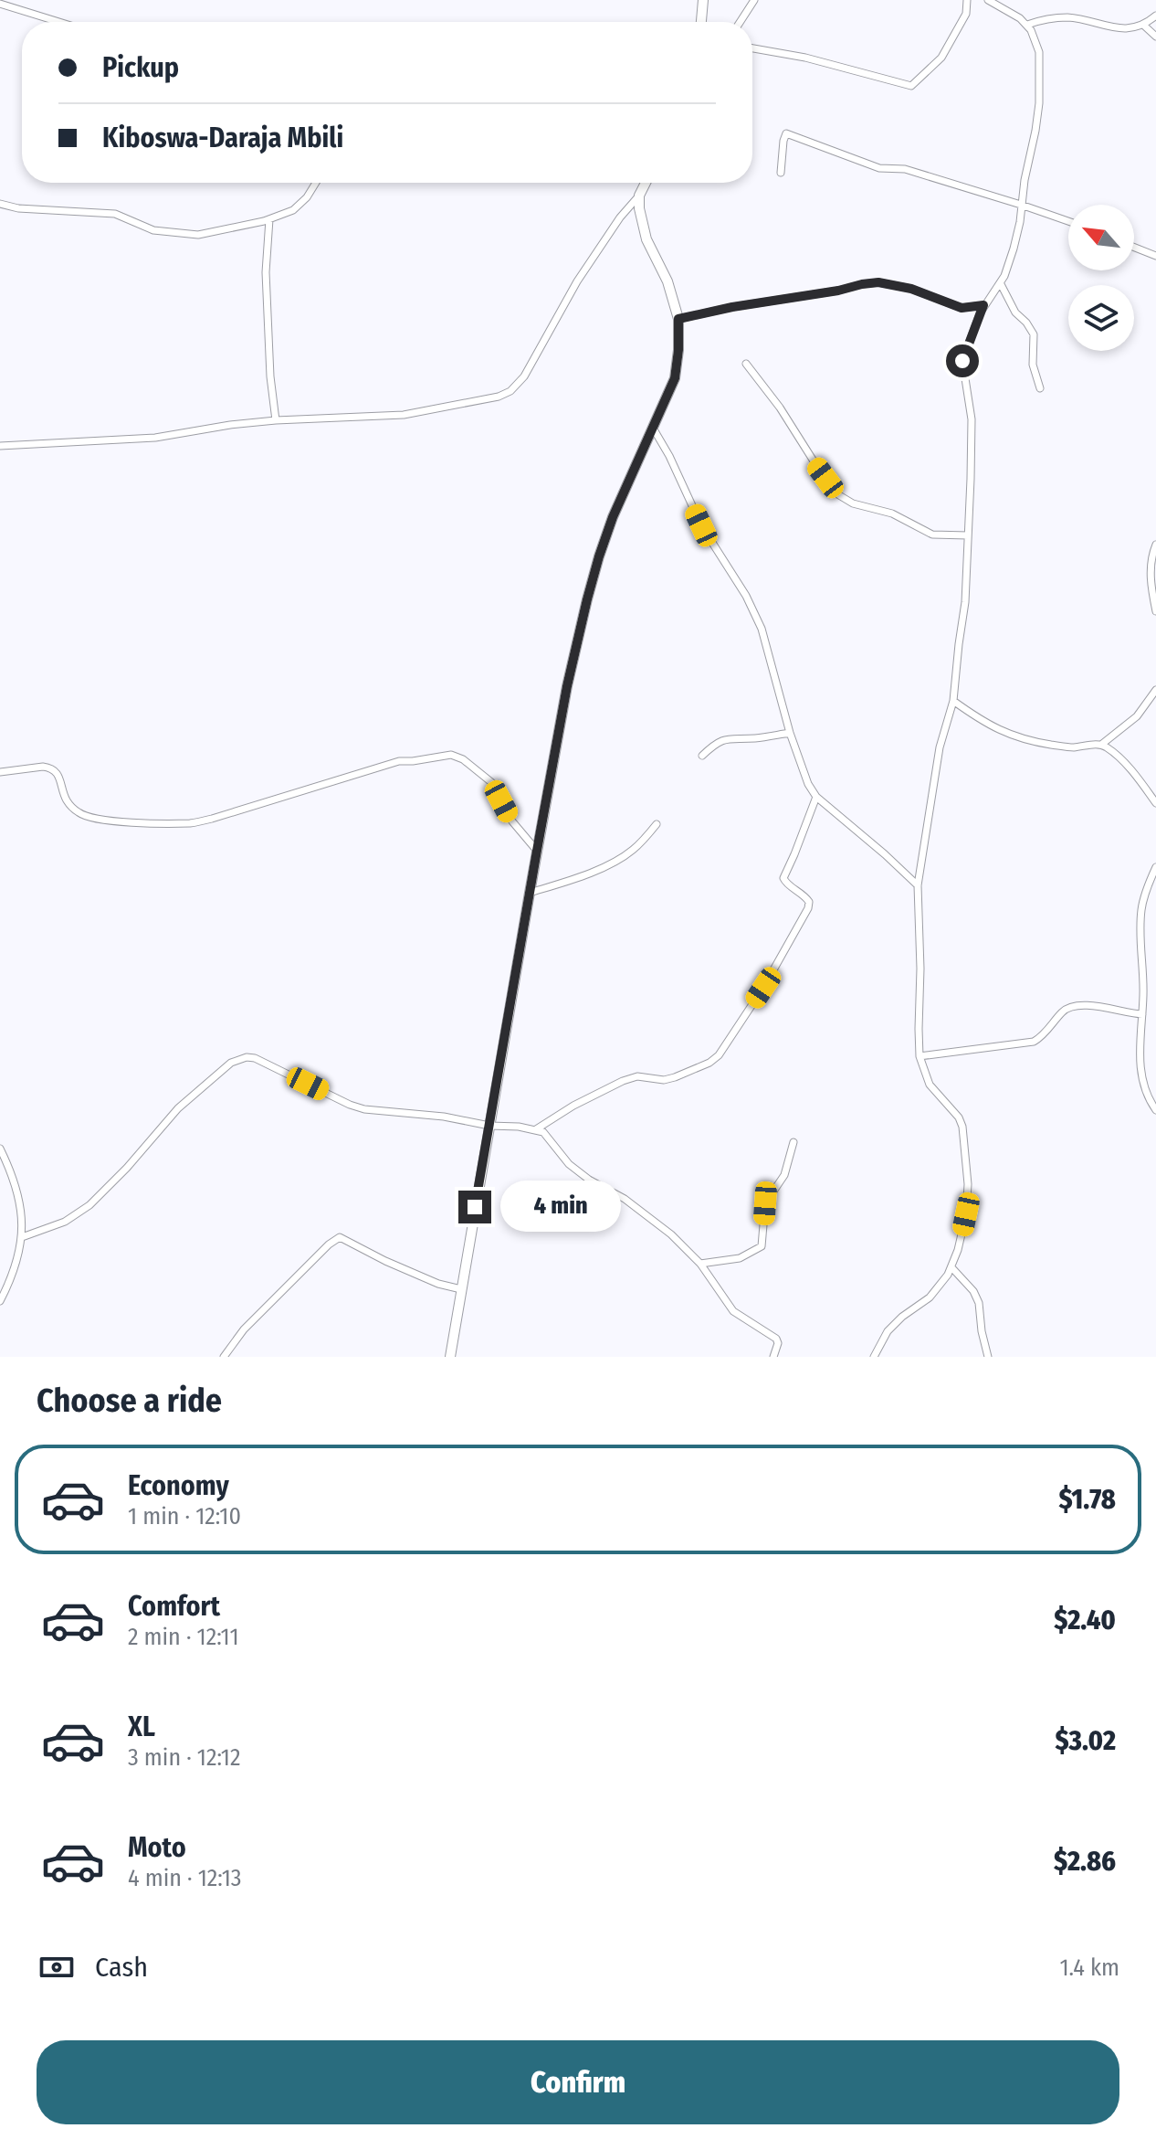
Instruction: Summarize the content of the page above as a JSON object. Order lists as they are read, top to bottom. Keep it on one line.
{"north":"top left","page":{"banner":["Pickup","Kiboswa-Daraja Mbili"],"bubble":"4 min","heading":"Choose a ride","list":[{"name":"Economy","note":"1 min · 12:10","value":"$1.78"},{"name":"Comfort","note":"2 min · 12:11","value":"$2.40"},{"name":"XL","note":"3 min · 12:12","value":"$3.02"},{"name":"Moto","note":"4 min · 12:13","value":"$2.86"}],"pay":["Cash","1.4 km"],"buttons":"Confirm"}}
